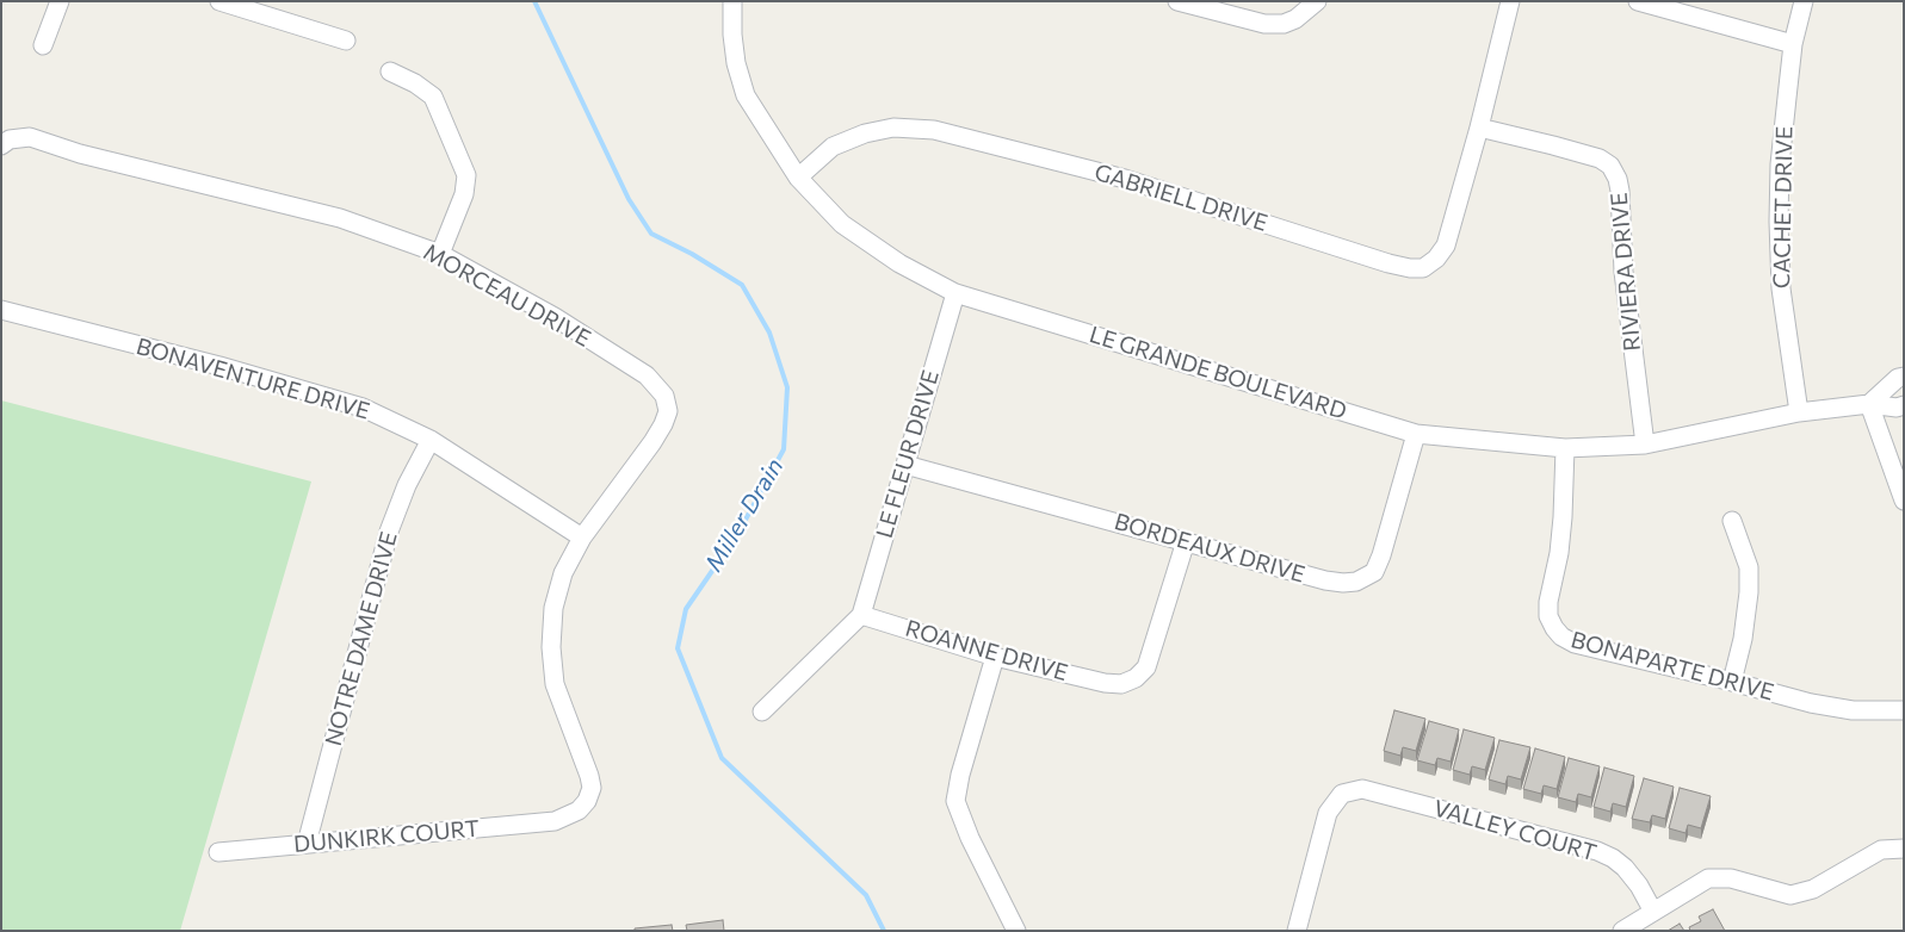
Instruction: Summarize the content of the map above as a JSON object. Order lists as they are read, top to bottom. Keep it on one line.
{"streets":{"street":["GABRIELL DRIVE","CACHET DRIVE","RIVIERA DRIVE","MORCEAU DRIVE","LE GRANDE BOULEVARD","BONAVENTURE DRIVE","LE FLEUR DRIVE","BORDEAUX DRIVE","NOTRE DAME DRIVE","ROANNE DRIVE","BONAPARTE DRIVE","VALLEY COURT","DUNKIRK COURT"]},"crossings":[["GABRIELL DRIVE","RIVIERA DRIVE"],["GABRIELL DRIVE","LE GRANDE BOULEVARD"],["CACHET DRIVE","LE GRANDE BOULEVARD"],["RIVIERA DRIVE","LE GRANDE BOULEVARD"],["MORCEAU DRIVE","BONAVENTURE DRIVE"],["MORCEAU DRIVE","DUNKIRK COURT"],["LE GRANDE BOULEVARD","LE FLEUR DRIVE"],["LE GRANDE BOULEVARD","BORDEAUX DRIVE"],["LE GRANDE BOULEVARD","BONAPARTE DRIVE"],["BONAVENTURE DRIVE","NOTRE DAME DRIVE"],["LE FLEUR DRIVE","BORDEAUX DRIVE"],["LE FLEUR DRIVE","ROANNE DRIVE"],["BORDEAUX DRIVE","ROANNE DRIVE"],["NOTRE DAME DRIVE","DUNKIRK COURT"]],"water":["Miller Drain"]}
